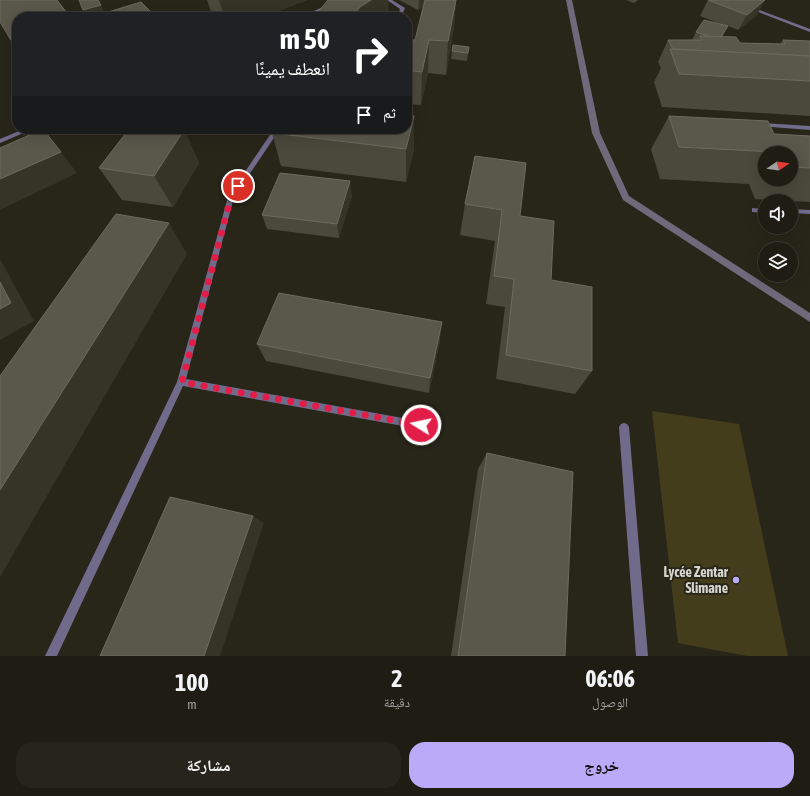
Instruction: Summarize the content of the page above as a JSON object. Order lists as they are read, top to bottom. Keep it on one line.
{"places":["Lycée Zentar Slimane"],"north":"right","page":{"turn":["50 m","انعطف يمينًا"],"then":"ثم","eta":["06:06","الوصول","2","دقيقة","100","m"],"buttons":["خروج","مشاركة"]}}
